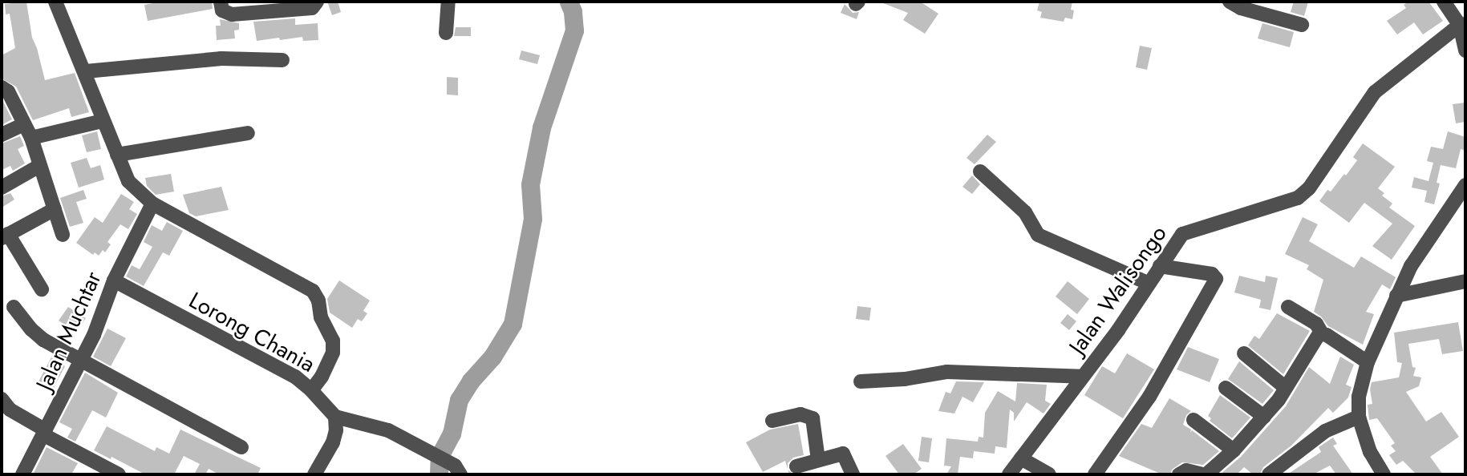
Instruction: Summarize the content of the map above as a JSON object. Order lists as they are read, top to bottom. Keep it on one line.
{"streets":{"street":["Jalan Walisongo","Jalan Muchtar","Lorong Chania"]},"crossings":[["Jalan Muchtar","Lorong Chania"]]}
